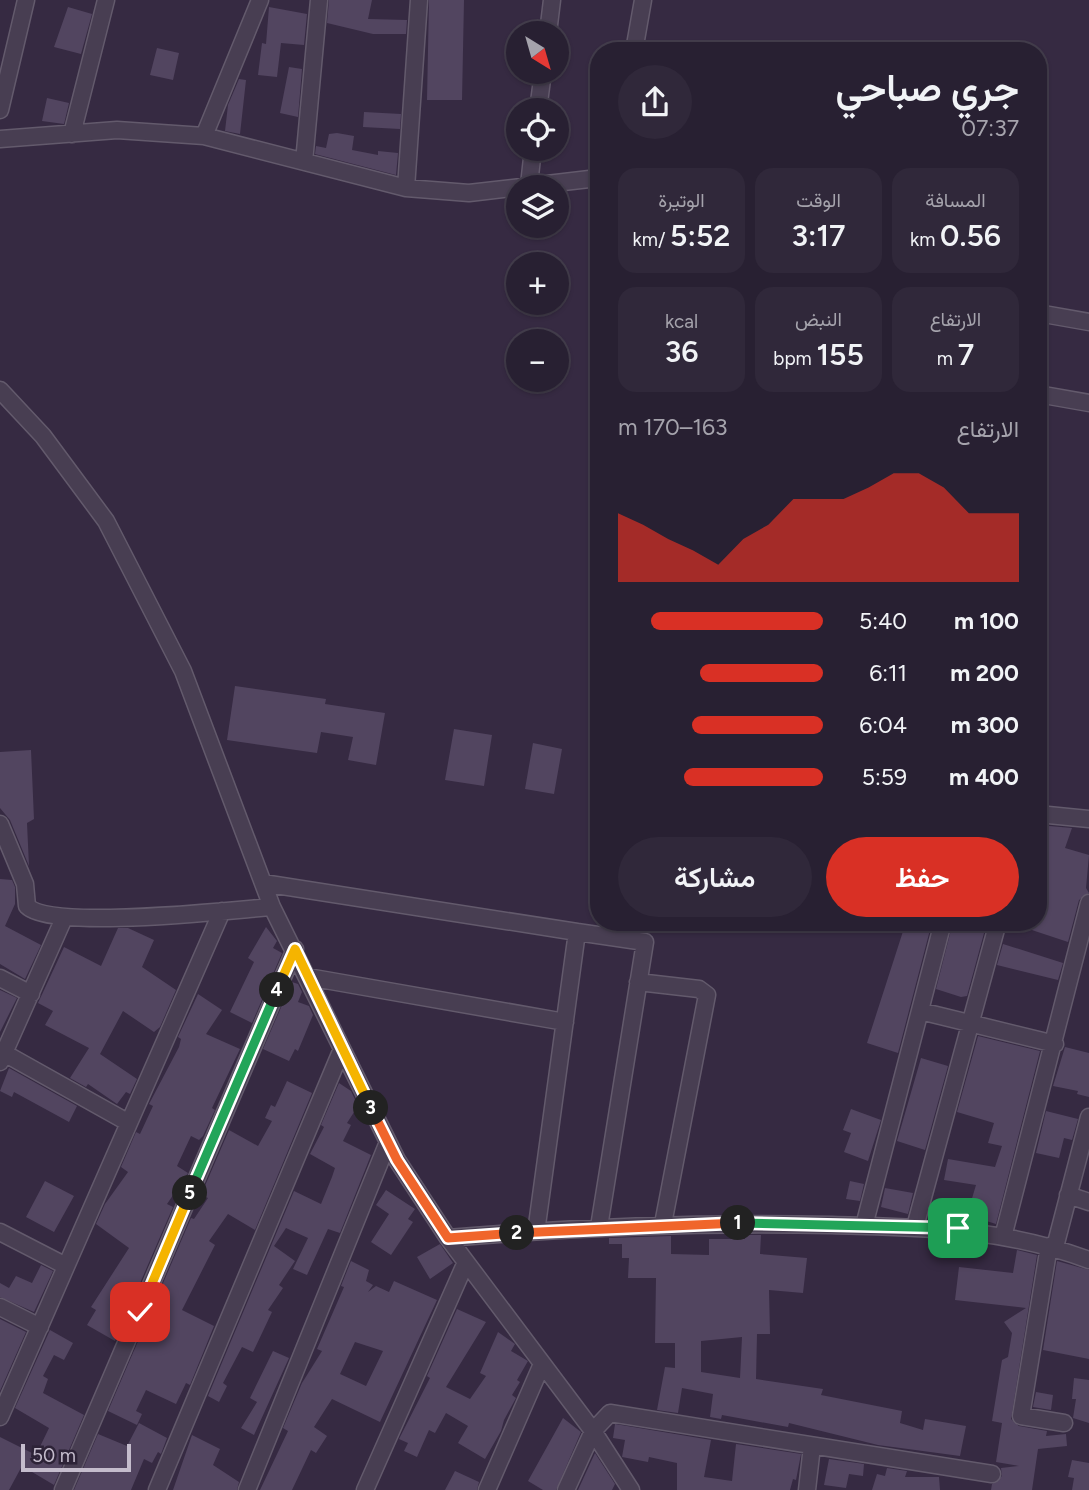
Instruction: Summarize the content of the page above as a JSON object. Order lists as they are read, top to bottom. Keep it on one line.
{"scale_bar":"50 m","north":"bottom right","page":{"map_buttons":["+","−"],"heading":["جري صباحي","07:37"],"stats":[["المسافة","0.56 km"],["الوقت","3:17"],["الوتيرة","5:52 /km"],["الارتفاع","7 m"],["النبض","155 bpm"],["kcal","36"]],"chart":["الارتفاع","163–170 m"],"list":[{"name":"100 m","note":"5:40"},{"name":"200 m","note":"6:11"},{"name":"300 m","note":"6:04"},{"name":"400 m","note":"5:59"}],"buttons":["حفظ","مشاركة"],"pins":["4","3","5","1","2"],"scale":"50 m"}}
